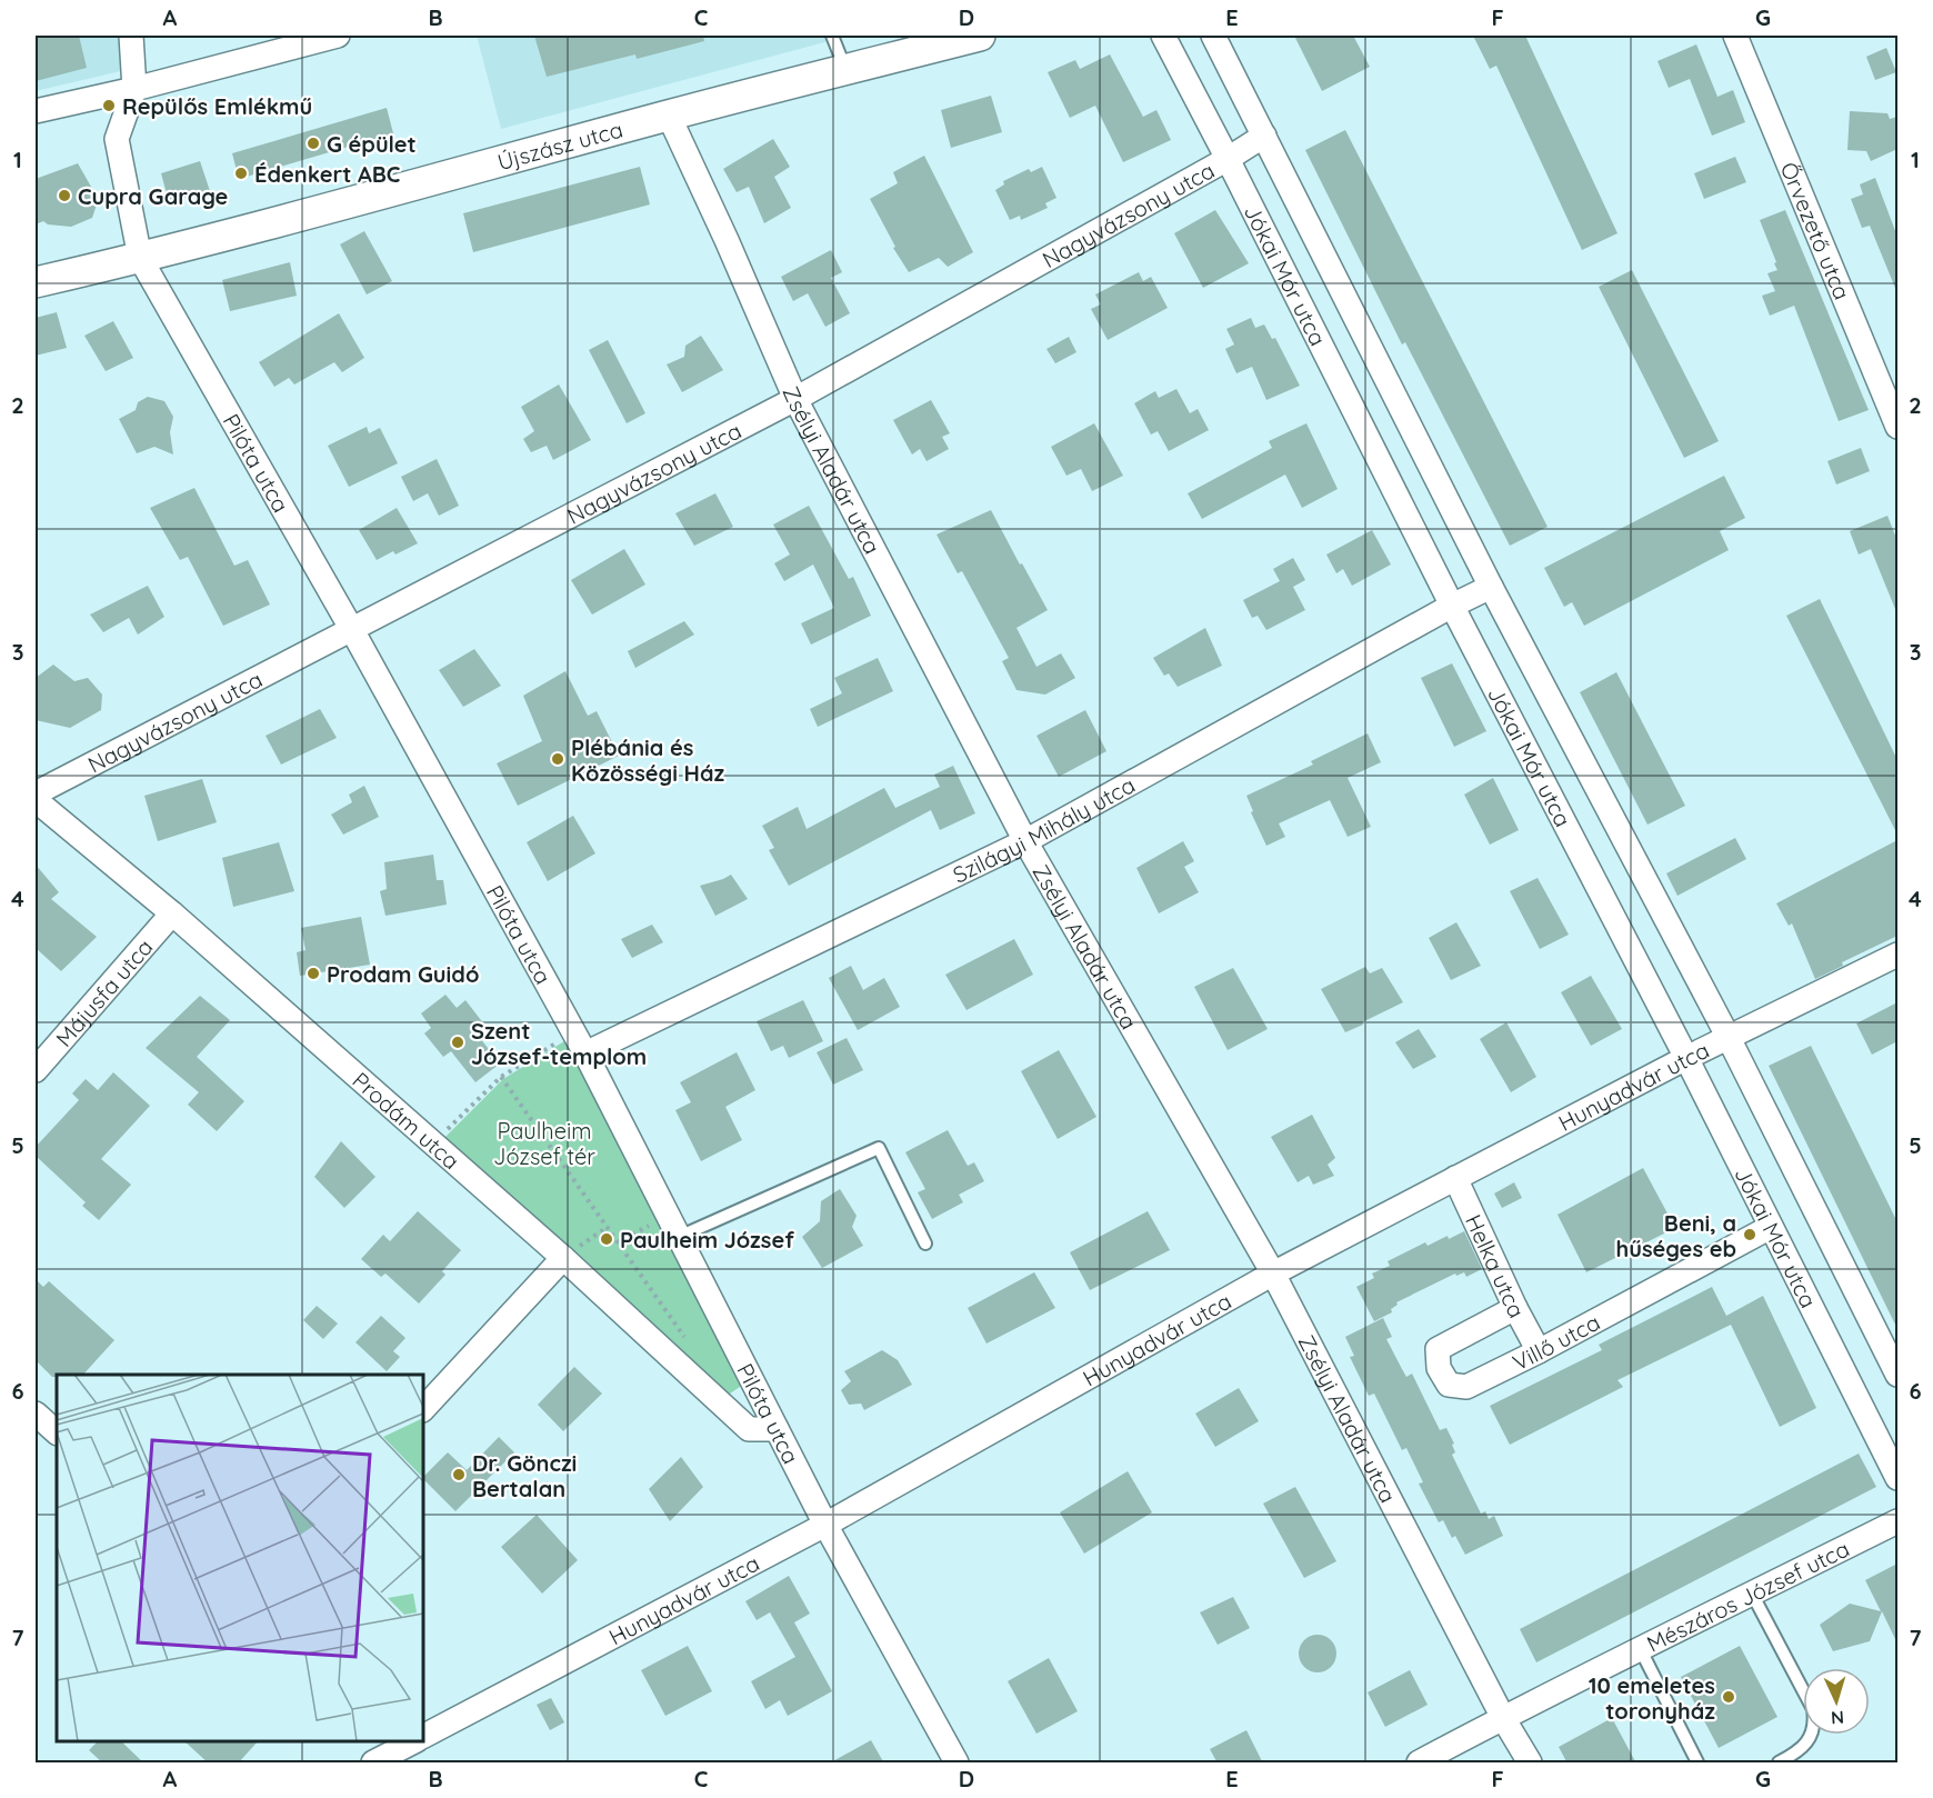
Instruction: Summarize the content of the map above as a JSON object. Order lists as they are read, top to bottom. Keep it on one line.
{"streets":{"street":["Újszász utca","Nagyvázsony utca","Őrvezető utca","Jókai Mór utca","Pilóta utca","Zsélyi Aladár utca","Szilágyi Mihály utca","Májusfa utca","Hunyadvár utca","Prodám utca","Helka utca","Villő utca","Mészáros József utca"]},"crossings":[["Újszász utca","Pilóta utca"],["Újszász utca","Zsélyi Aladár utca"],["Nagyvázsony utca","Jókai Mór utca"],["Nagyvázsony utca","Pilóta utca"],["Nagyvázsony utca","Zsélyi Aladár utca"],["Jókai Mór utca","Szilágyi Mihály utca"],["Jókai Mór utca","Hunyadvár utca"],["Jókai Mór utca","Villő utca"],["Pilóta utca","Szilágyi Mihály utca"],["Pilóta utca","Hunyadvár utca"],["Pilóta utca","Prodám utca"],["Zsélyi Aladár utca","Szilágyi Mihály utca"],["Zsélyi Aladár utca","Hunyadvár utca"],["Zsélyi Aladár utca","Mészáros József utca"],["Májusfa utca","Prodám utca"],["Hunyadvár utca","Helka utca"],["Helka utca","Villő utca"]],"parks":["Paulheim József tér"],"places":["Repülős Emlékmű","G épület","Édenkert ABC","Cupra Garage","Plébánia és Közösségi Ház","Prodam Guidó","Szent József-templom","Beni, a hűséges eb","Paulheim József","Dr. Gönczi Bertalan","10 emeletes toronyház"],"north":"bottom","grid":{"columns":["A","B","C","D","E","F","G"],"rows":["1","2","3","4","5","6","7"]}}
